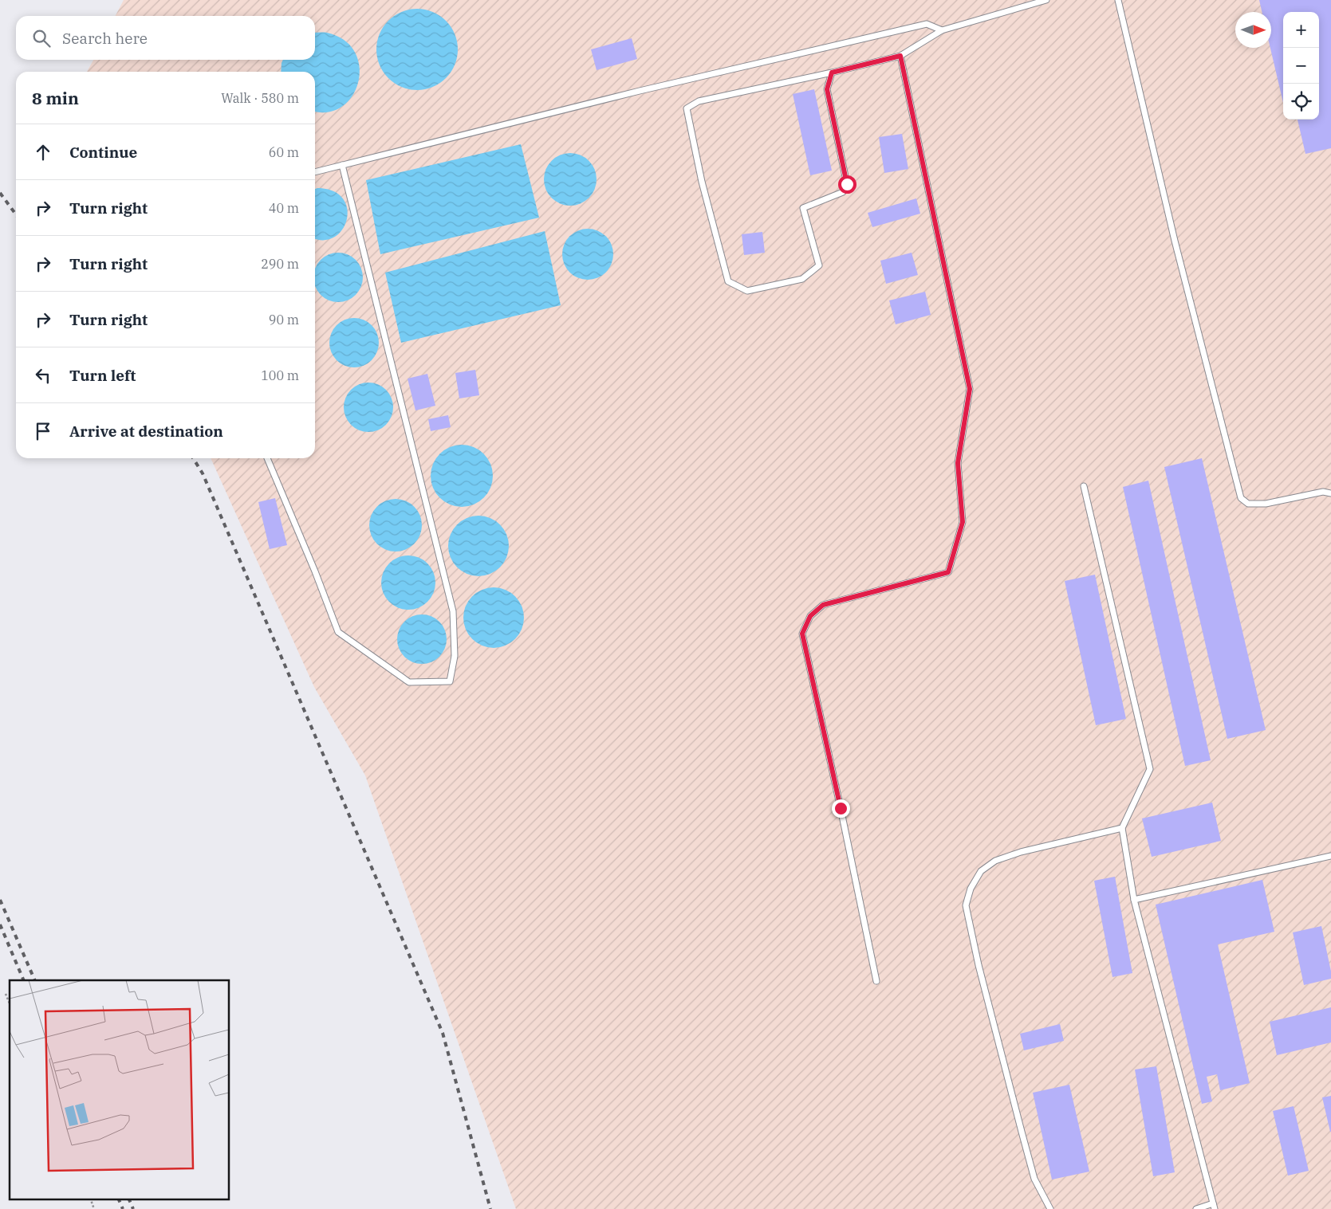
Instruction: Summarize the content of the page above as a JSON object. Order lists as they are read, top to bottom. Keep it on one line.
{"north":"right","page":{"map_buttons":["+","−"],"search":"Search here","heading":["8 min","Walk · 580 m"],"list":[["Continue","60 m"],["Turn right","40 m"],["Turn right","290 m"],["Turn right","90 m"],["Turn left","100 m"],"Arrive at destination"]}}
